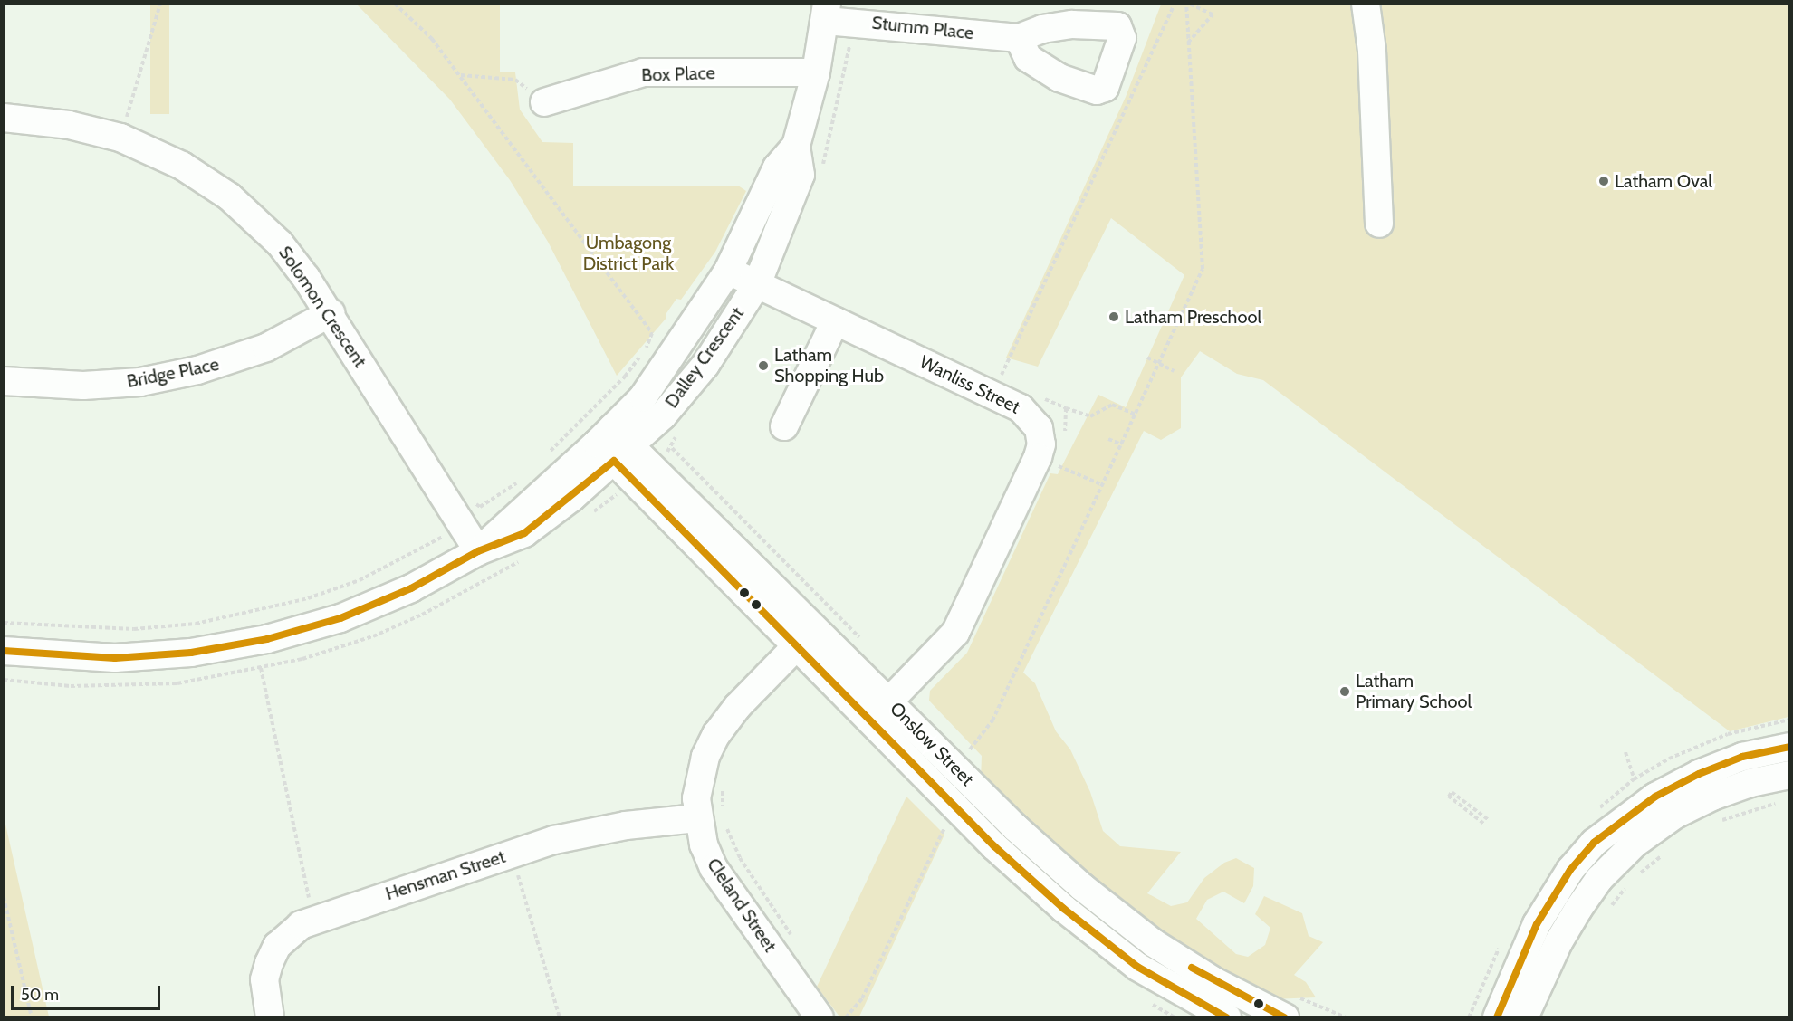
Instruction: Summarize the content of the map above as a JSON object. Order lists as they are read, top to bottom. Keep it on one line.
{"streets":{"street":["Stumm Place","Box Place","Solomon Crescent","Dalley Crescent","Bridge Place","Wanliss Street","Onslow Street","Hensman Street","Cleland Street"]},"crossings":[["Stumm Place","Dalley Crescent"],["Box Place","Dalley Crescent"],["Solomon Crescent","Dalley Crescent"],["Solomon Crescent","Bridge Place"],["Dalley Crescent","Wanliss Street"],["Dalley Crescent","Onslow Street"],["Wanliss Street","Onslow Street"],["Onslow Street","Cleland Street"],["Hensman Street","Cleland Street"]],"parks":["Umbagong District Park"],"places":["Latham Oval","Latham Preschool","Latham Shopping Hub","Latham Primary School"],"scale_bar":"50 m"}
